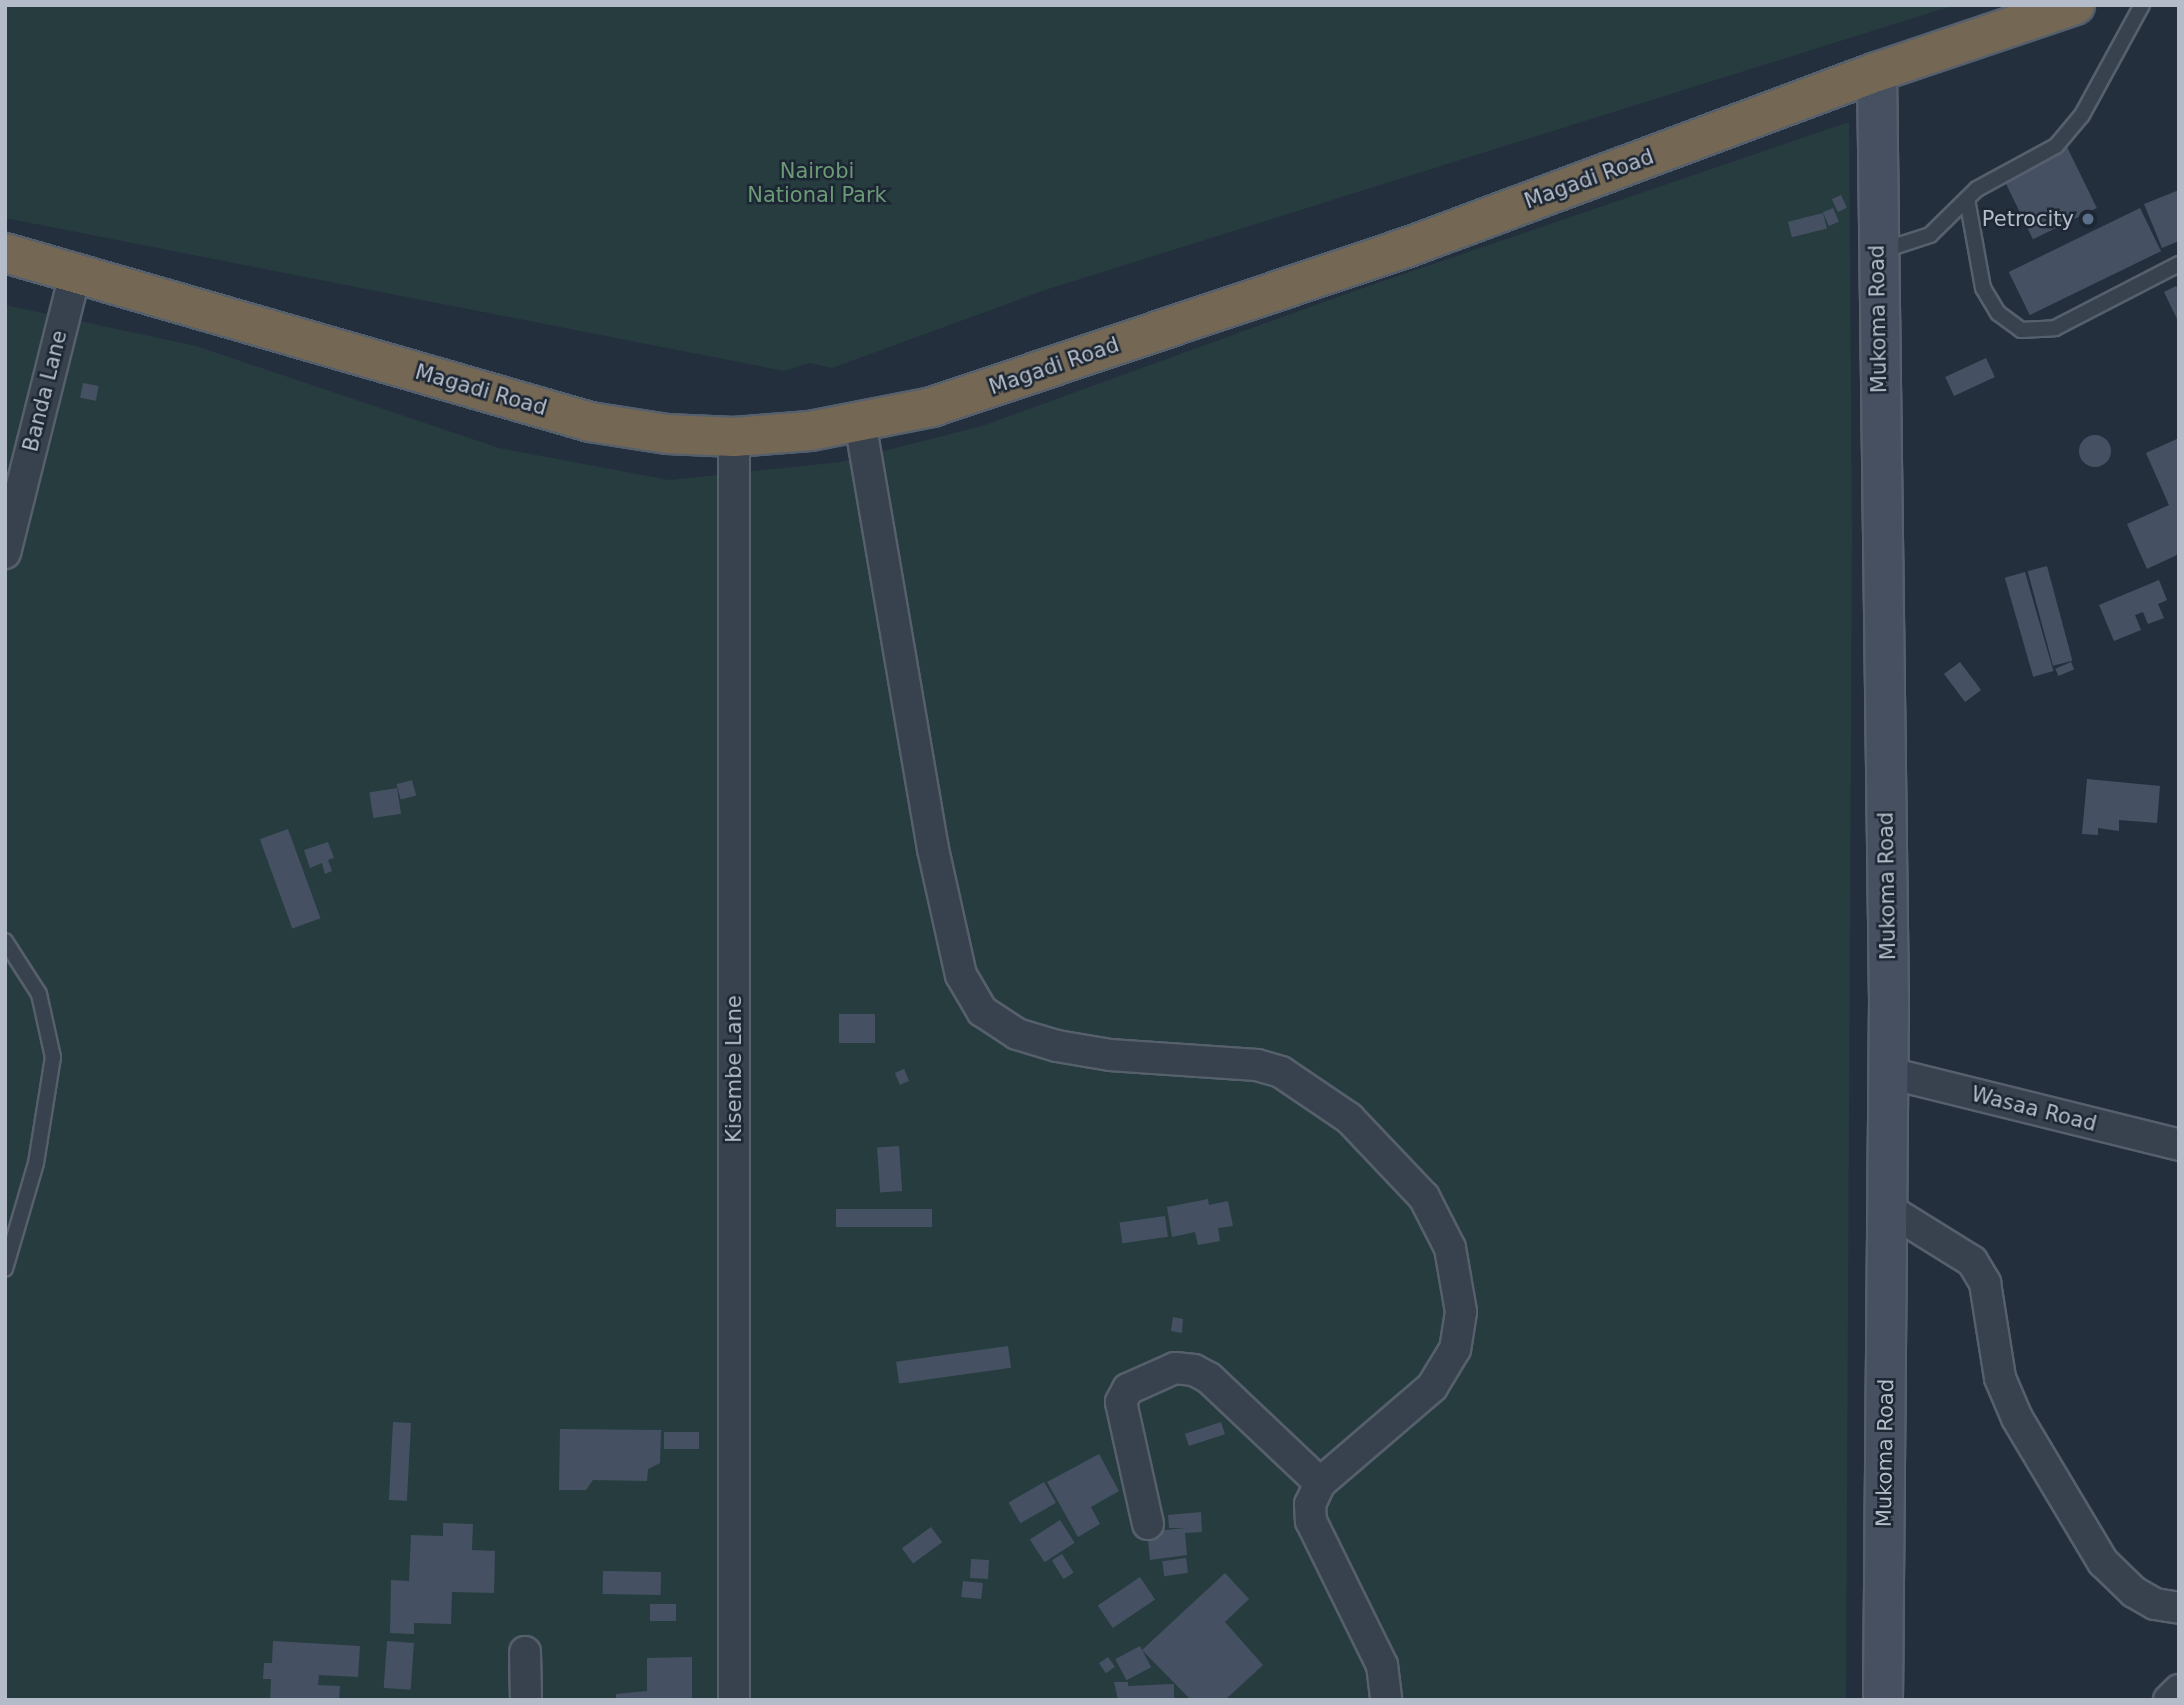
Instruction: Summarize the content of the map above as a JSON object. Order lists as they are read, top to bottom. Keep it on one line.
{"streets":{"highway":["Magadi Road"],"street":["Mukoma Road","Banda Lane","Kisembe Lane","Wasaa Road"]},"crossings":[["Magadi Road","Mukoma Road"],["Magadi Road","Banda Lane"],["Magadi Road","Kisembe Lane"],["Mukoma Road","Wasaa Road"]],"parks":["Nairobi National Park"],"places":["Petrocity"]}
